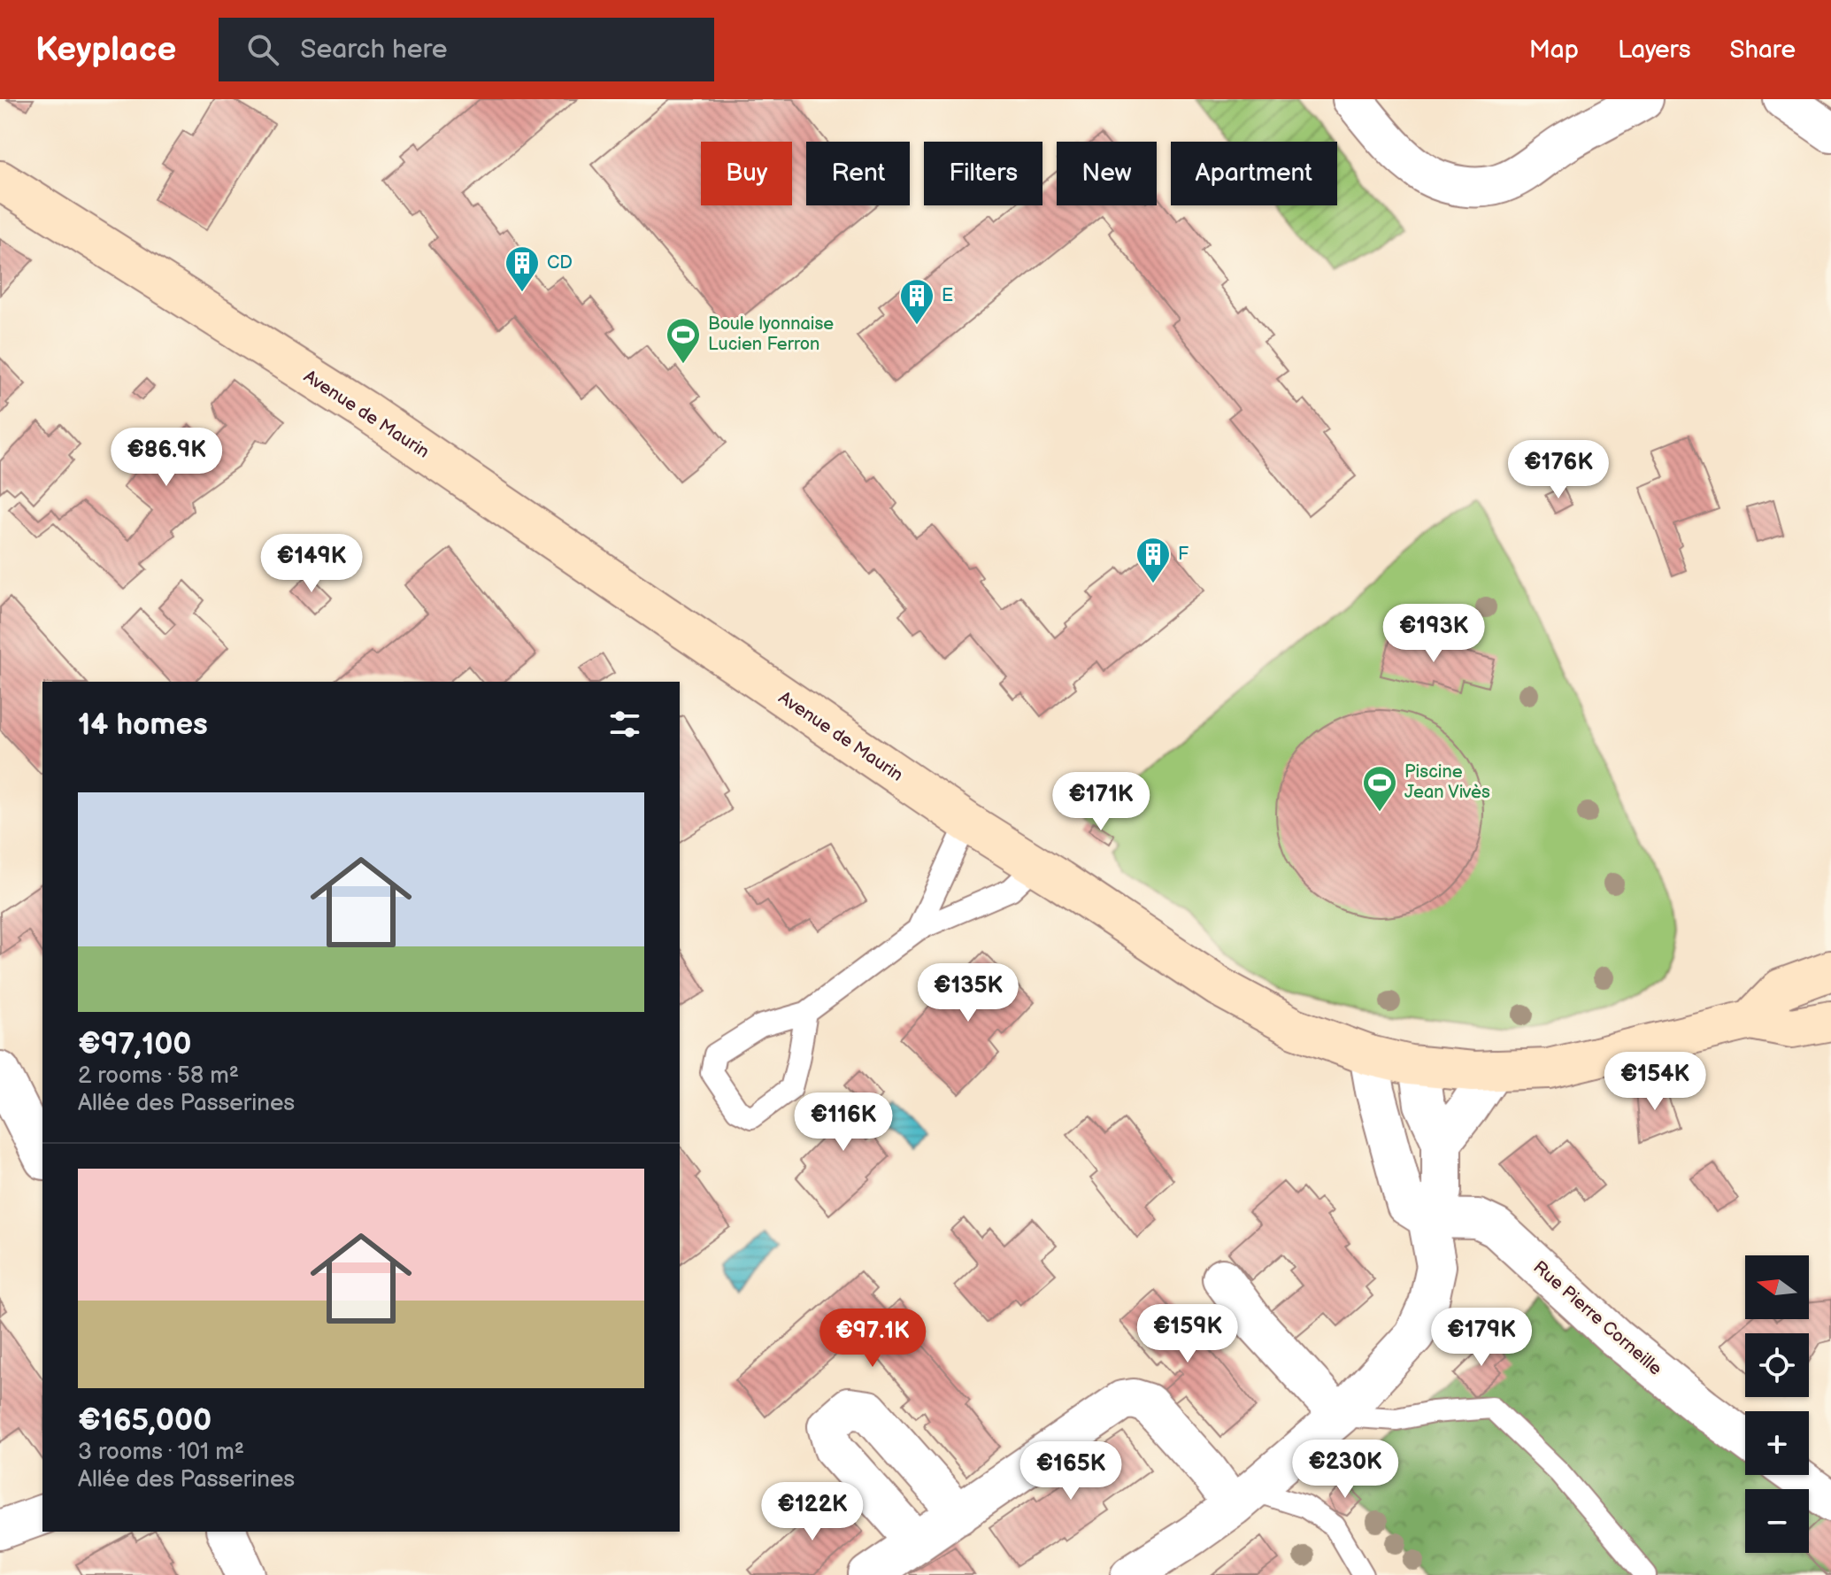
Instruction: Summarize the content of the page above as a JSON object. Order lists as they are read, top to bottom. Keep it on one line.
{"streets":{"street":["Avenue de Maurin","Rue Pierre Corneille"]},"places":{"building":["CD","E","F"],"sports":["Boule lyonnaise Lucien Ferron","Piscine Jean Vivès"]},"north":"left","page":{"header":"Keyplace","search":"Search here","nav":["Map","Layers","Share"],"chip":["Buy","Rent","Filters","New","Apartment"],"price":["€86.9K","€176K","€149K","€193K","€171K","€135K","€154K","€116K","€159K","€179K","€97.1K","€230K","€165K","€122K"],"heading":"14 homes","list":[{"name":"€97,100","note":"2 rooms · 58 m² · Allée des Passerines"},{"name":"€165,000","note":"3 rooms · 101 m² · Allée des Passerines"}],"map_buttons":["+","−"]}}
